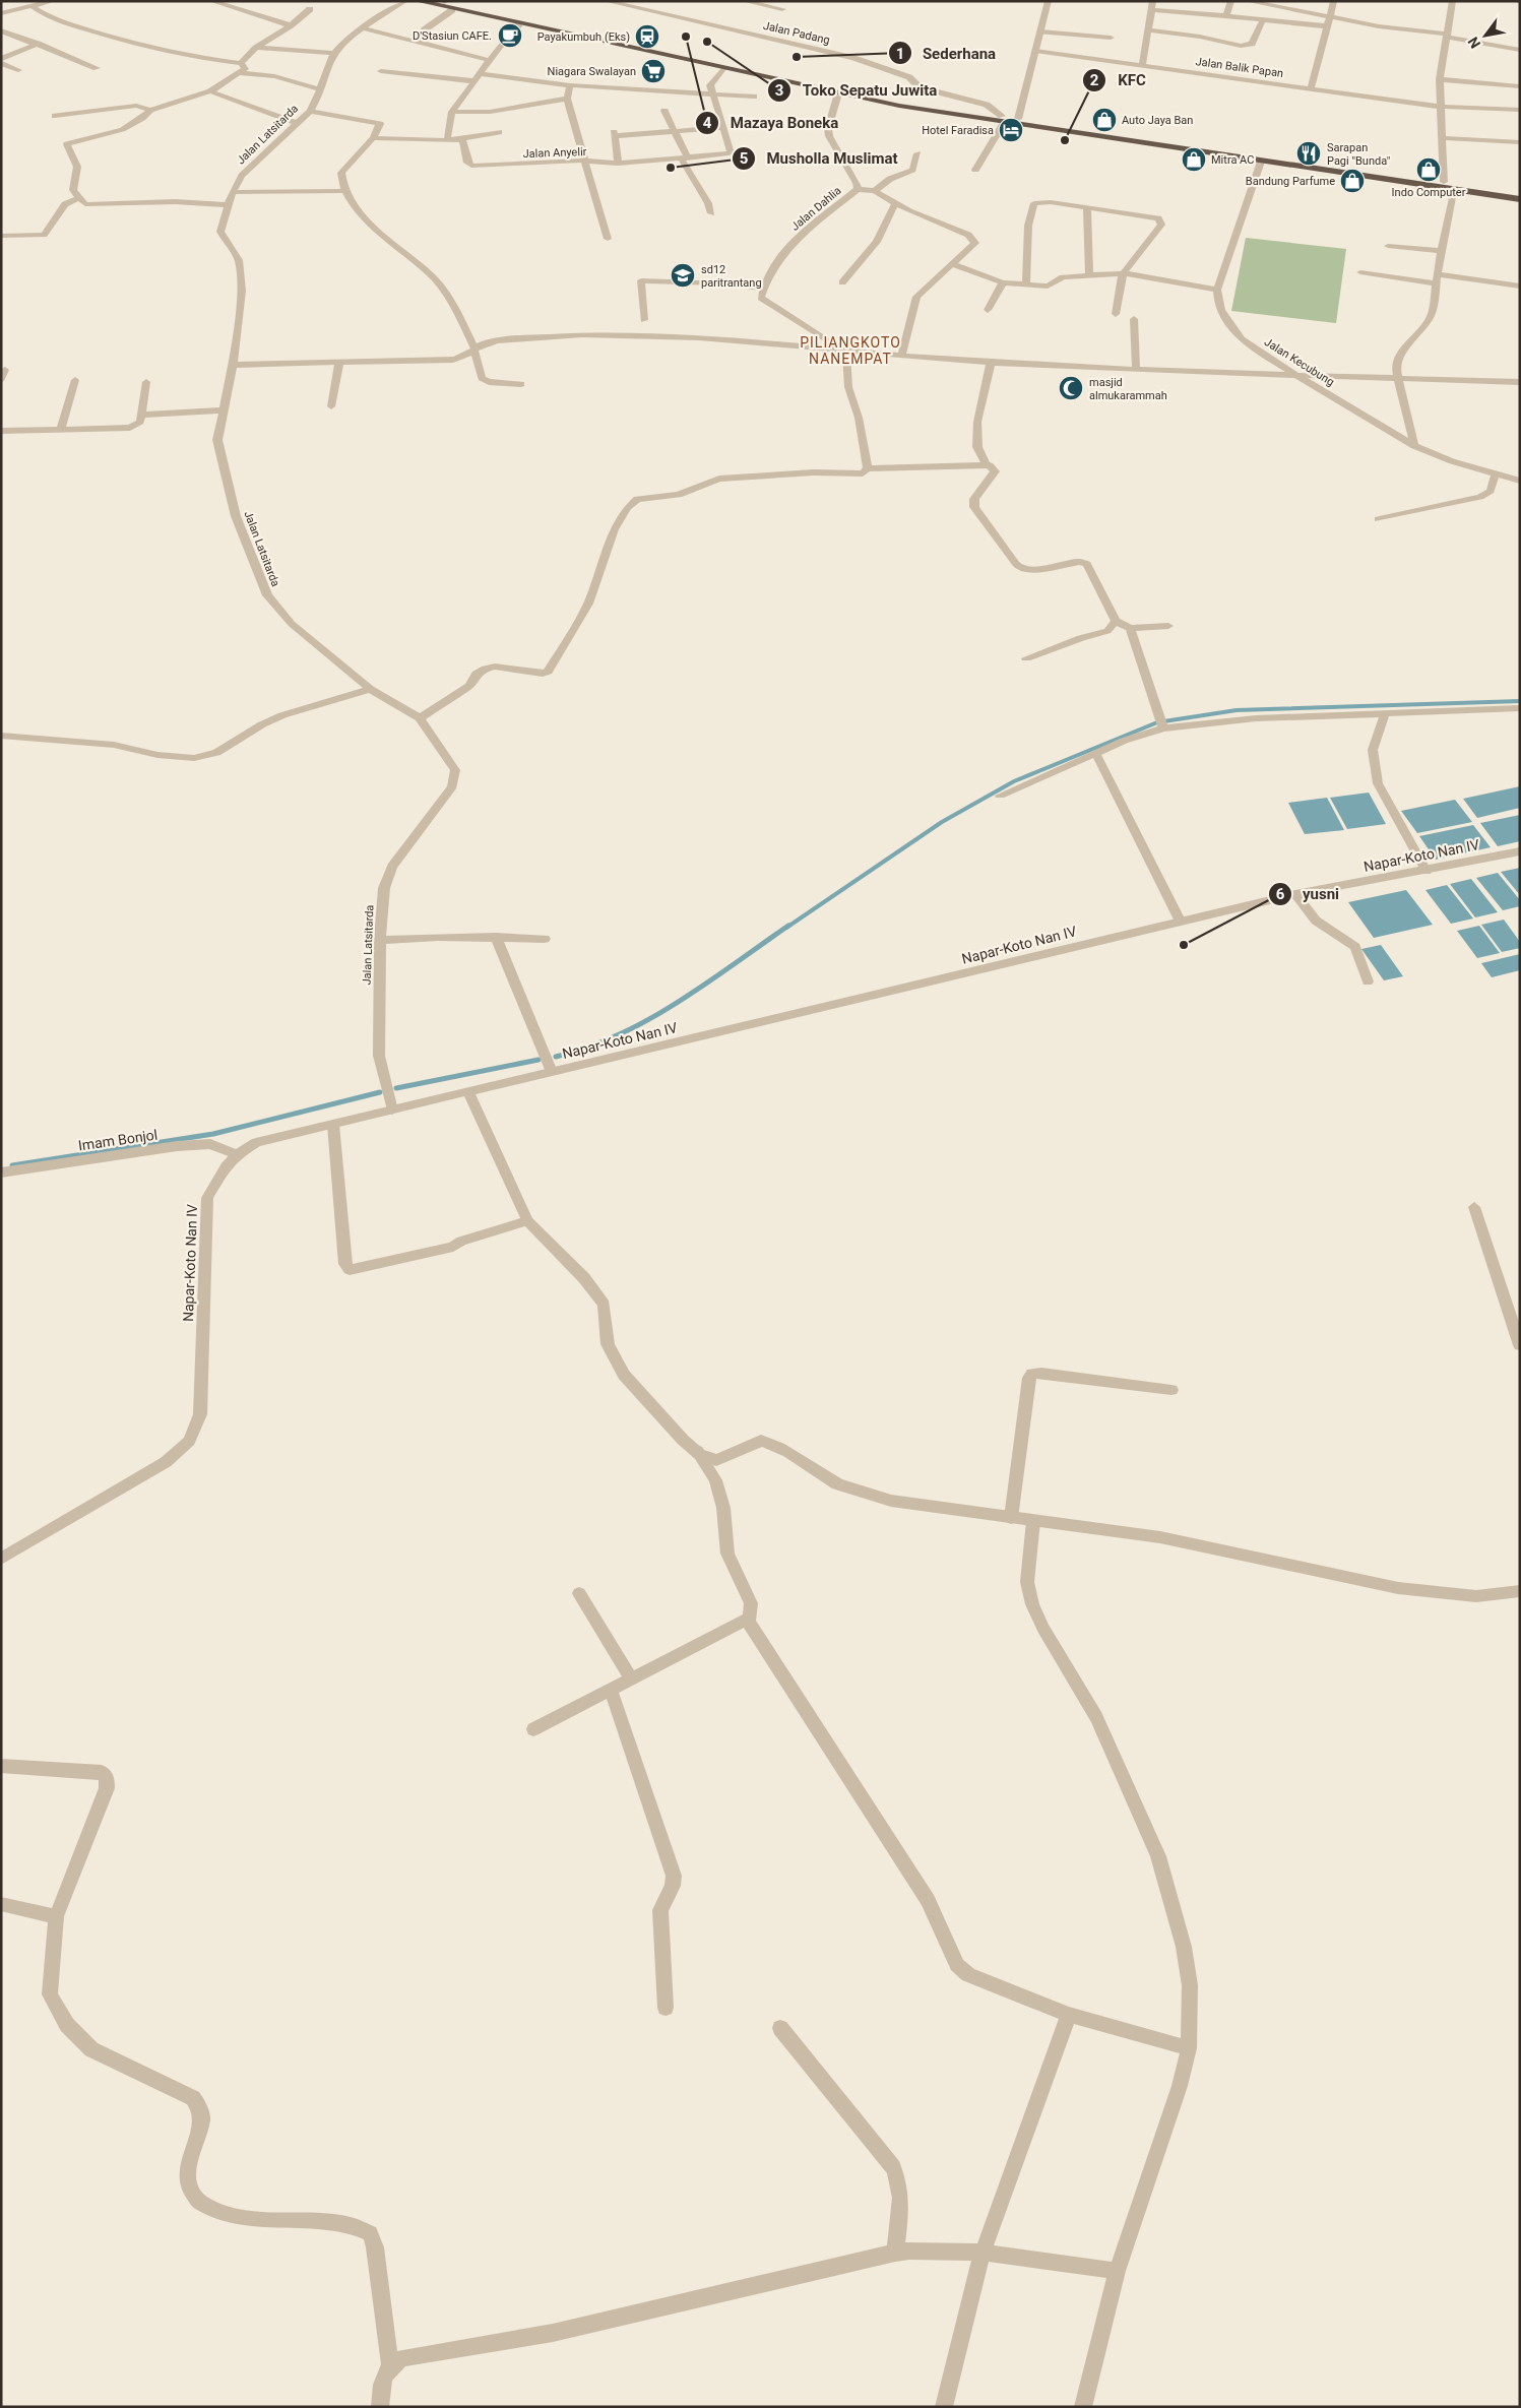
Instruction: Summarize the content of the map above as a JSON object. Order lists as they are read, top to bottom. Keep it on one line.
{"streets":{"street":["Jalan Padang","Jalan Balik Papan","Jalan Latsitarda","Jalan Anyelir","Jalan Dahlia","Jalan Kecubung","Napar-Koto Nan IV","Imam Bonjol"]},"crossings":[["Jalan Latsitarda","Napar-Koto Nan IV"],["Napar-Koto Nan IV","Imam Bonjol"]],"districts":["PILIANGKOTO NANEMPAT"],"places":{"cafe":["D'Stasiun CAFE."],"station":["Payakumbuh (Eks)"],"other":["Mazaya Boneka","Toko Sepatu Juwita","Sederhana","KFC","Musholla Muslimat","yusni"],"supermarket":["Niagara Swalayan"],"shop":["Auto Jaya Ban","Mitra AC","Indo Computer","Bandung Parfume"],"hotel":["Hotel Faradisa"],"restaurant":["Sarapan Pagi \"Bunda\""],"school or university":["sd12 paritrantang"],"mosque":["masjid almukarammah"]},"north":"bottom left"}
